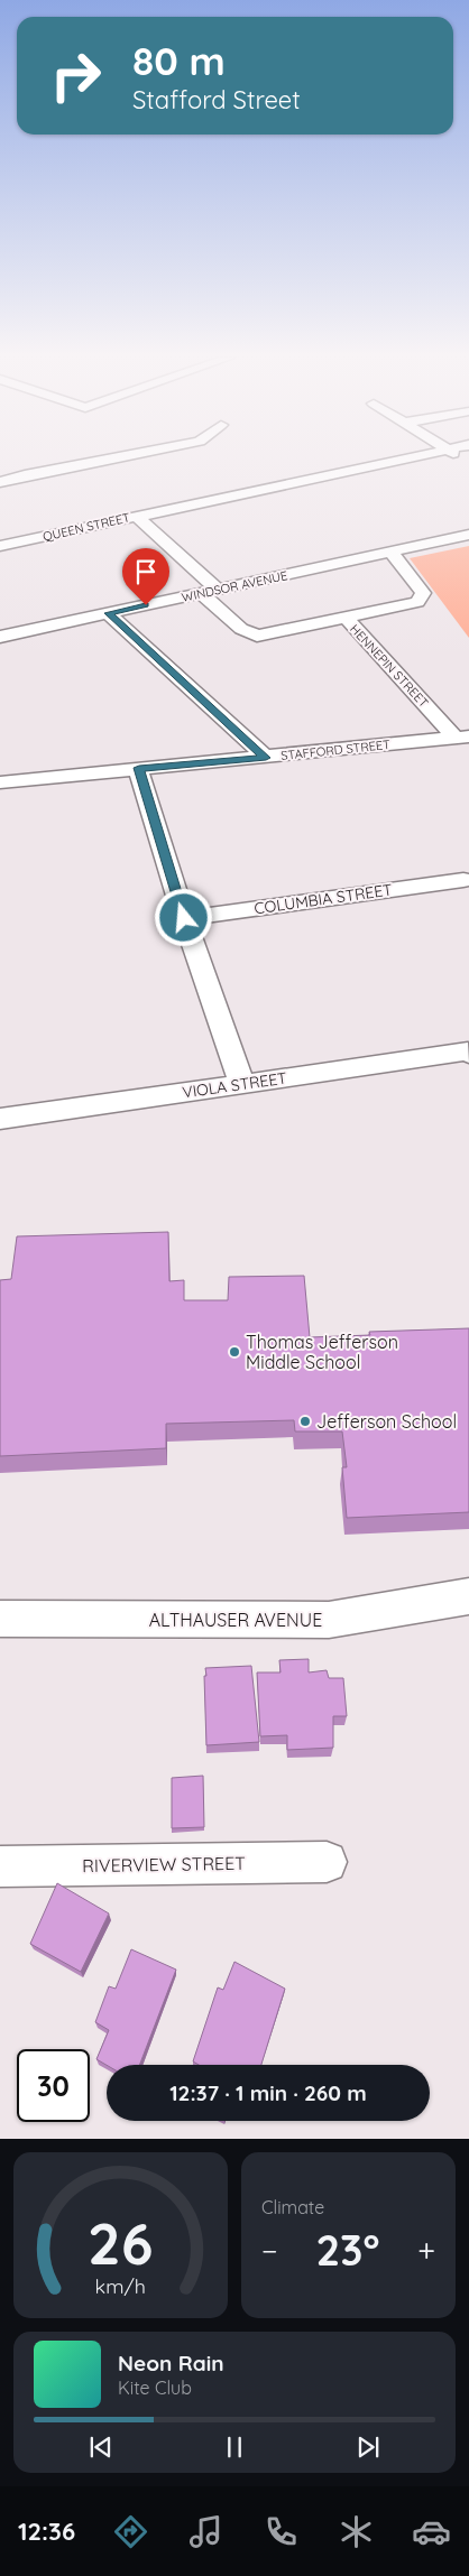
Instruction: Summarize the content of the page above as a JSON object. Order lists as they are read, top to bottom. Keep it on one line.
{"streets":{"street":["QUEEN STREET","WINDSOR AVENUE","HENNEPIN STREET","STAFFORD STREET","COLUMBIA STREET","VIOLA STREET","ALTHAUSER AVENUE","RIVERVIEW STREET"]},"crossings":[["WINDSOR AVENUE","HENNEPIN STREET"],["HENNEPIN STREET","STAFFORD STREET"]],"places":["Thomas Jefferson Middle School","Jefferson School"],"page":{"turn":["80 m","Stafford Street"],"limit":"30","trip":"12:37 · 1 min · 260 m","tile":"Climate","heat":["−","23°","+"],"song":["Neon Rain","Kite Club"],"tabs":"12:36","gauge":["26","km/h"]}}
